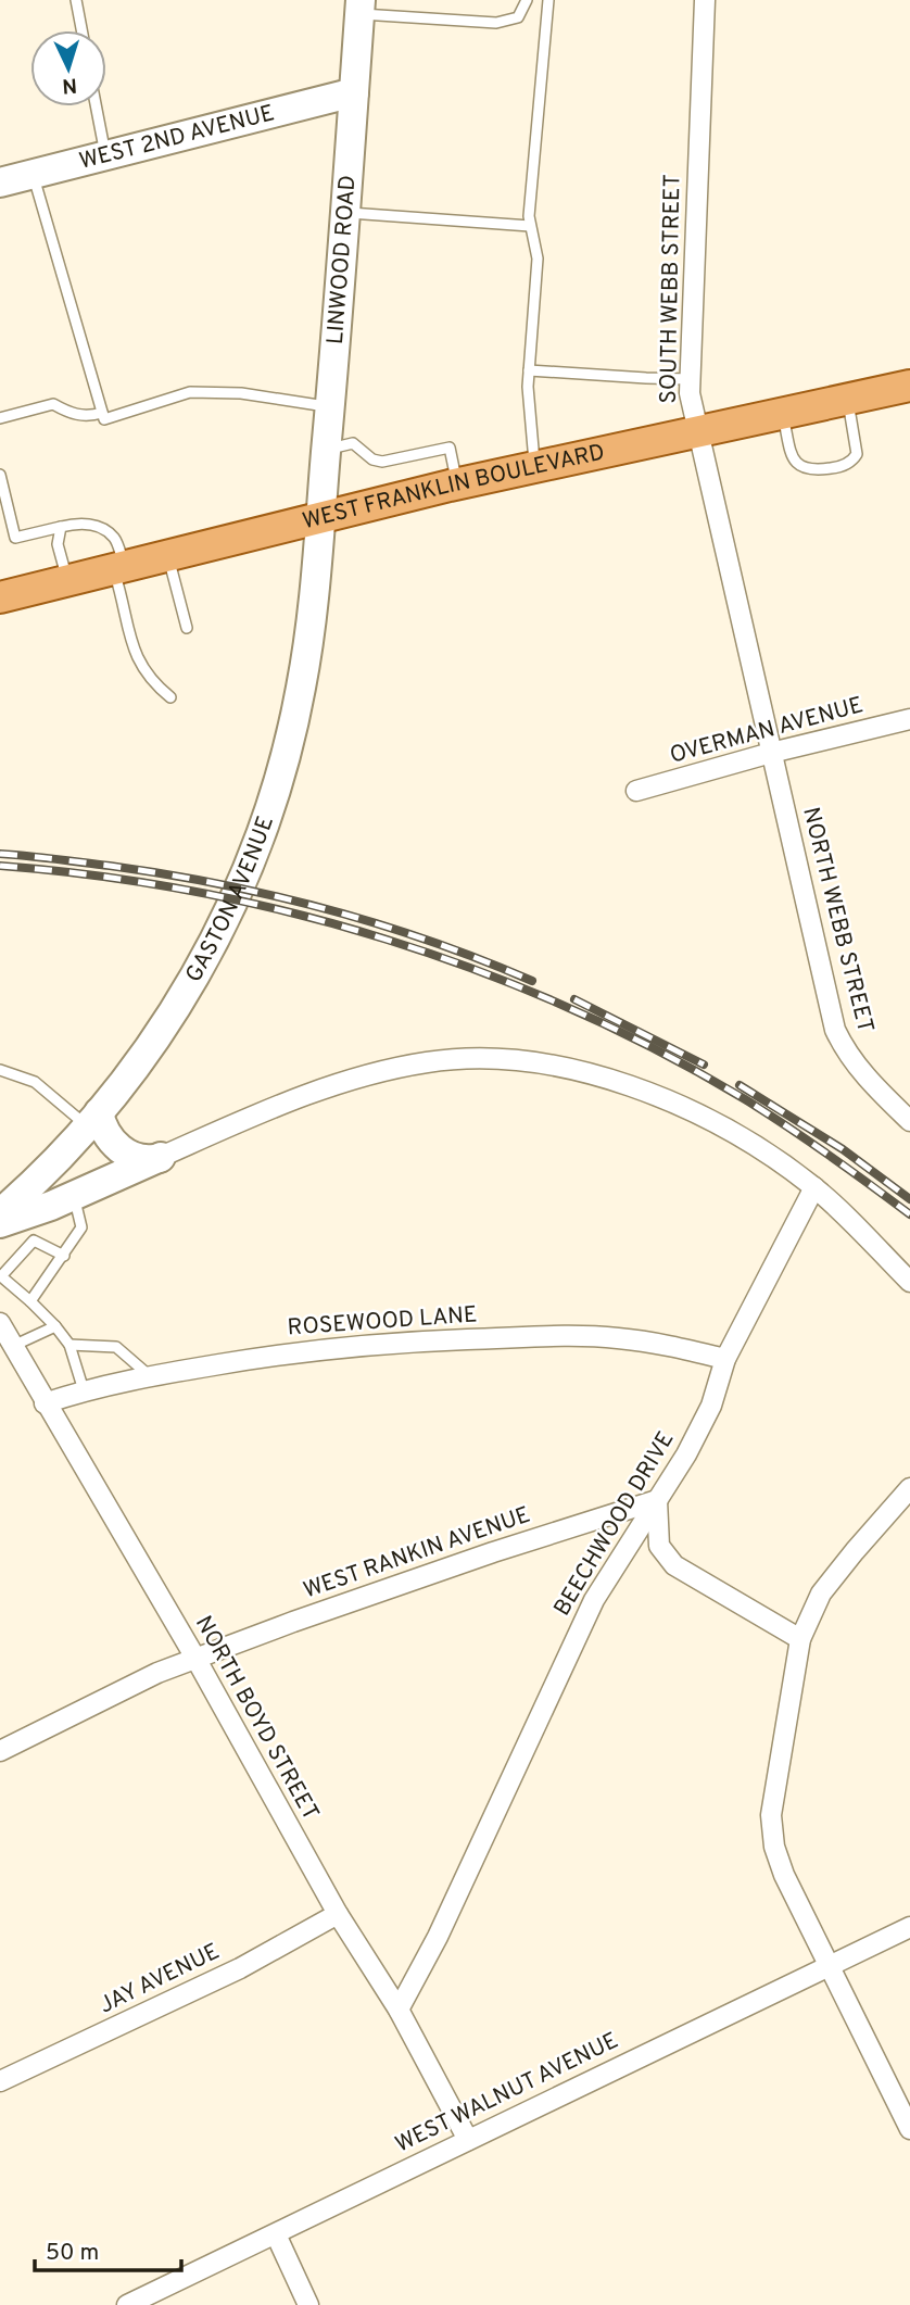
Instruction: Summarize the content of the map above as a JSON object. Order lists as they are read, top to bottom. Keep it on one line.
{"streets":{"main road":["WEST 2ND AVENUE","LINWOOD ROAD","WEST FRANKLIN BOULEVARD","GASTON AVENUE"],"street":["SOUTH WEBB STREET","OVERMAN AVENUE","NORTH WEBB STREET","ROSEWOOD LANE","BEECHWOOD DRIVE","WEST RANKIN AVENUE","NORTH BOYD STREET","JAY AVENUE","WEST WALNUT AVENUE"]},"crossings":[["WEST 2ND AVENUE","LINWOOD ROAD"],["LINWOOD ROAD","WEST FRANKLIN BOULEVARD"],["LINWOOD ROAD","GASTON AVENUE"],["SOUTH WEBB STREET","WEST FRANKLIN BOULEVARD"],["SOUTH WEBB STREET","OVERMAN AVENUE"],["SOUTH WEBB STREET","NORTH WEBB STREET"],["WEST FRANKLIN BOULEVARD","GASTON AVENUE"],["OVERMAN AVENUE","NORTH WEBB STREET"],["ROSEWOOD LANE","BEECHWOOD DRIVE"],["ROSEWOOD LANE","NORTH BOYD STREET"],["BEECHWOOD DRIVE","WEST RANKIN AVENUE"],["BEECHWOOD DRIVE","NORTH BOYD STREET"],["WEST RANKIN AVENUE","NORTH BOYD STREET"],["NORTH BOYD STREET","JAY AVENUE"],["NORTH BOYD STREET","WEST WALNUT AVENUE"]],"scale_bar":"50 m","north":"bottom"}
